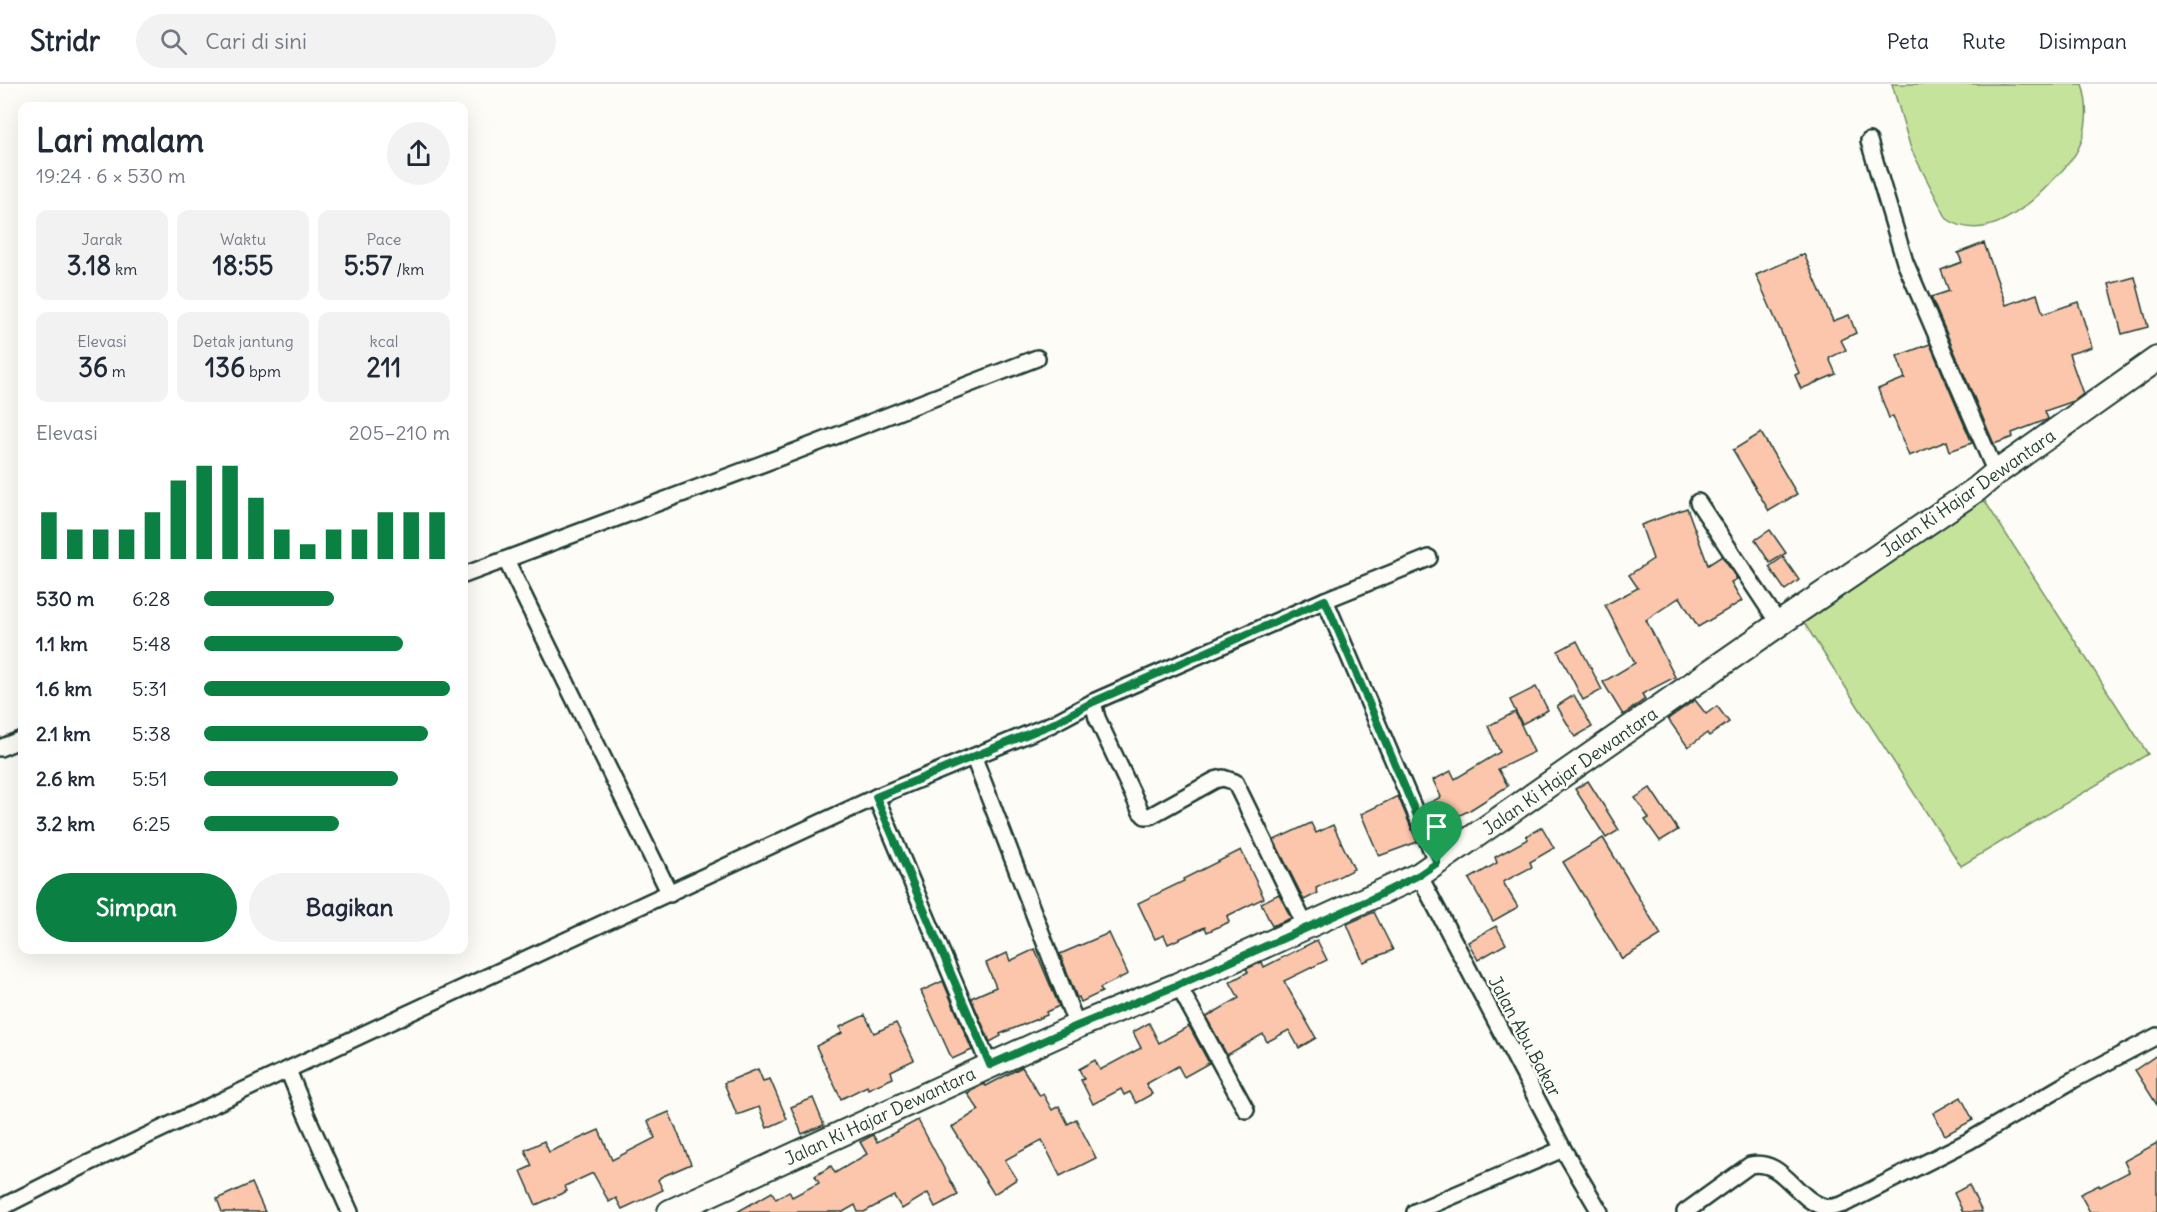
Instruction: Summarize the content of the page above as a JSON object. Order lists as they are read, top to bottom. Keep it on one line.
{"streets":{"main road":["Jalan Ki Hajar Dewantara"],"street":["Jalan Abu Bakar"]},"crossings":[["Jalan Ki Hajar Dewantara","Jalan Abu Bakar"]],"page":{"header":"Stridr","search":"Cari di sini","nav":["Peta","Rute","Disimpan"],"heading":["Lari malam","19:24 · 6 × 530 m"],"stats":[["Jarak","3.18 km"],["Waktu","18:55"],["Pace","5:57 /km"],["Elevasi","36 m"],["Detak jantung","136 bpm"],["kcal","211"]],"chart":["Elevasi","205–210 m"],"list":[{"name":"530 m","note":"6:28"},{"name":"1.1 km","note":"5:48"},{"name":"1.6 km","note":"5:31"},{"name":"2.1 km","note":"5:38"},{"name":"2.6 km","note":"5:51"},{"name":"3.2 km","note":"6:25"}],"buttons":["Simpan","Bagikan"]}}
